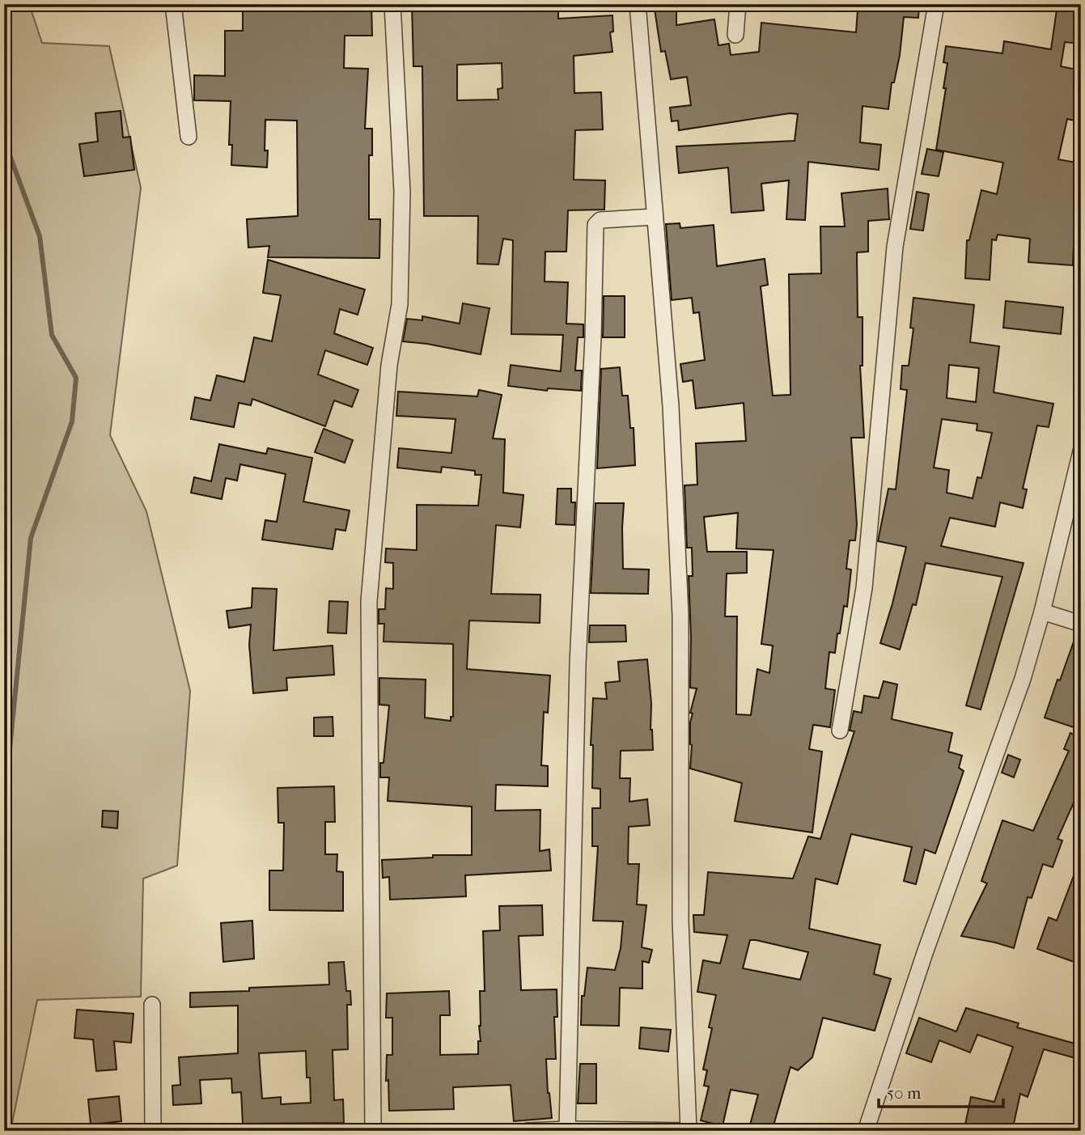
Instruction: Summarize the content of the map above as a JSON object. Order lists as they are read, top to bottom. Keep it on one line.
{"scale_bar":"50 m"}
